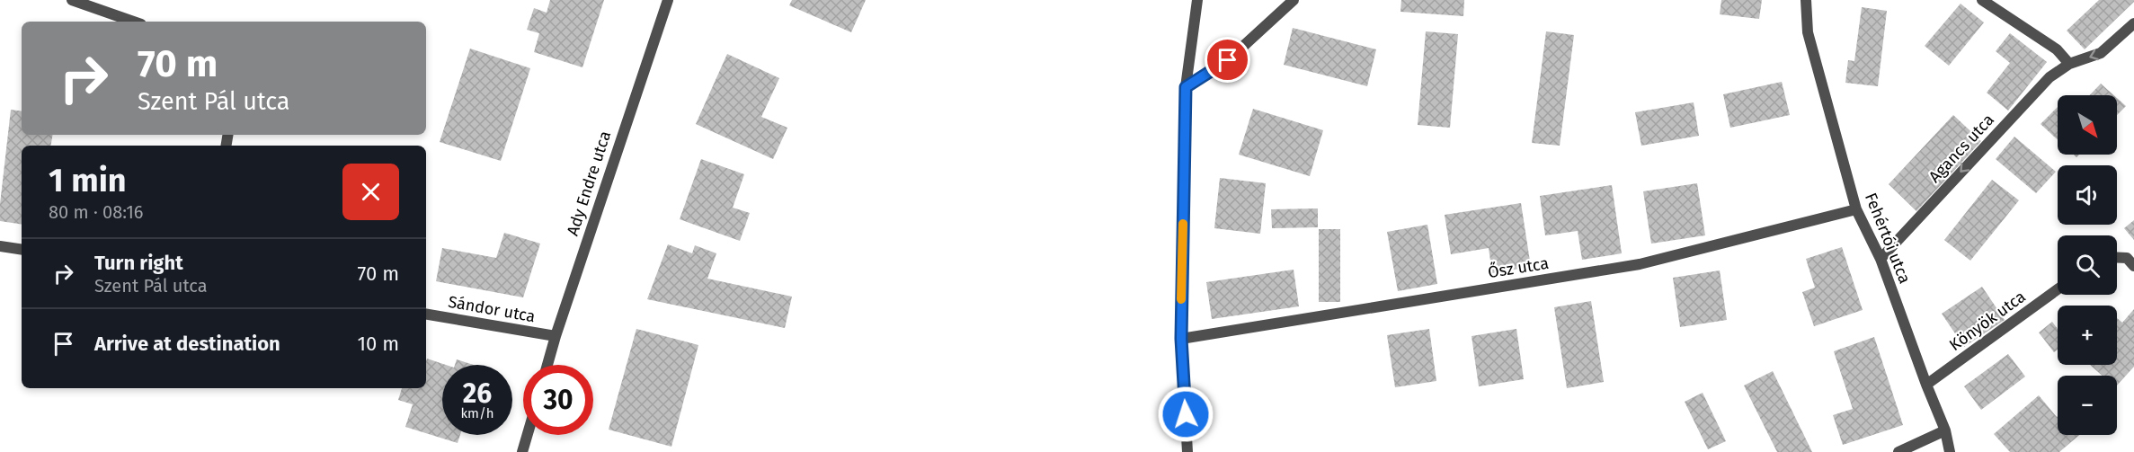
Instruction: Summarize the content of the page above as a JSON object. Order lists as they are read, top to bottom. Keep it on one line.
{"streets":{"street":["Agancs utca","Ady Endre utca","Fehértói utca","Ősz utca","Sándor utca","Könyök utca"]},"crossings":[["Agancs utca","Fehértói utca"],["Ady Endre utca","Sándor utca"],["Fehértói utca","Ősz utca"],["Fehértói utca","Könyök utca"]],"one_way":["Agancs utca"],"north":"bottom right","page":{"turn":["70 m","Szent Pál utca"],"map_buttons":["+","−"],"heading":["1 min","80 m · 08:16"],"list":[{"name":"Turn right","note":"Szent Pál utca","value":"70 m"},{"name":"Arrive at destination","value":"10 m"}],"speed":"26 km/h","limit":"30"}}
